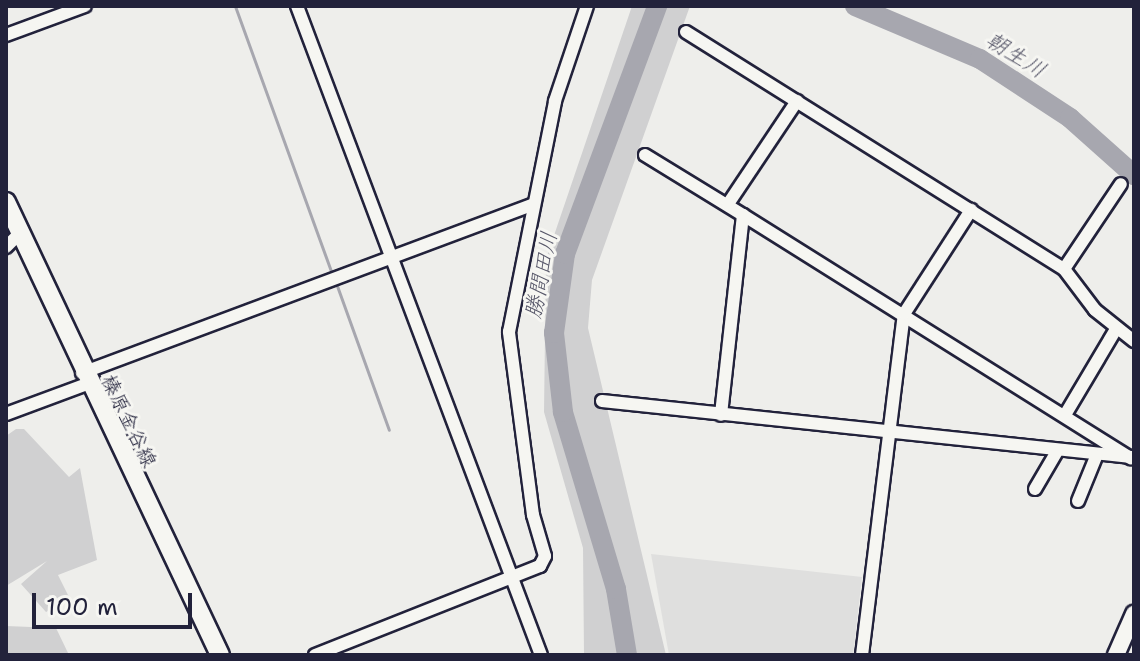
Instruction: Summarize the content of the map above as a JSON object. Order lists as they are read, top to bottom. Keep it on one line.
{"streets":{"main road":["榛原金谷線"]},"water":["朝生川","勝間田川"],"scale_bar":"100 m"}
